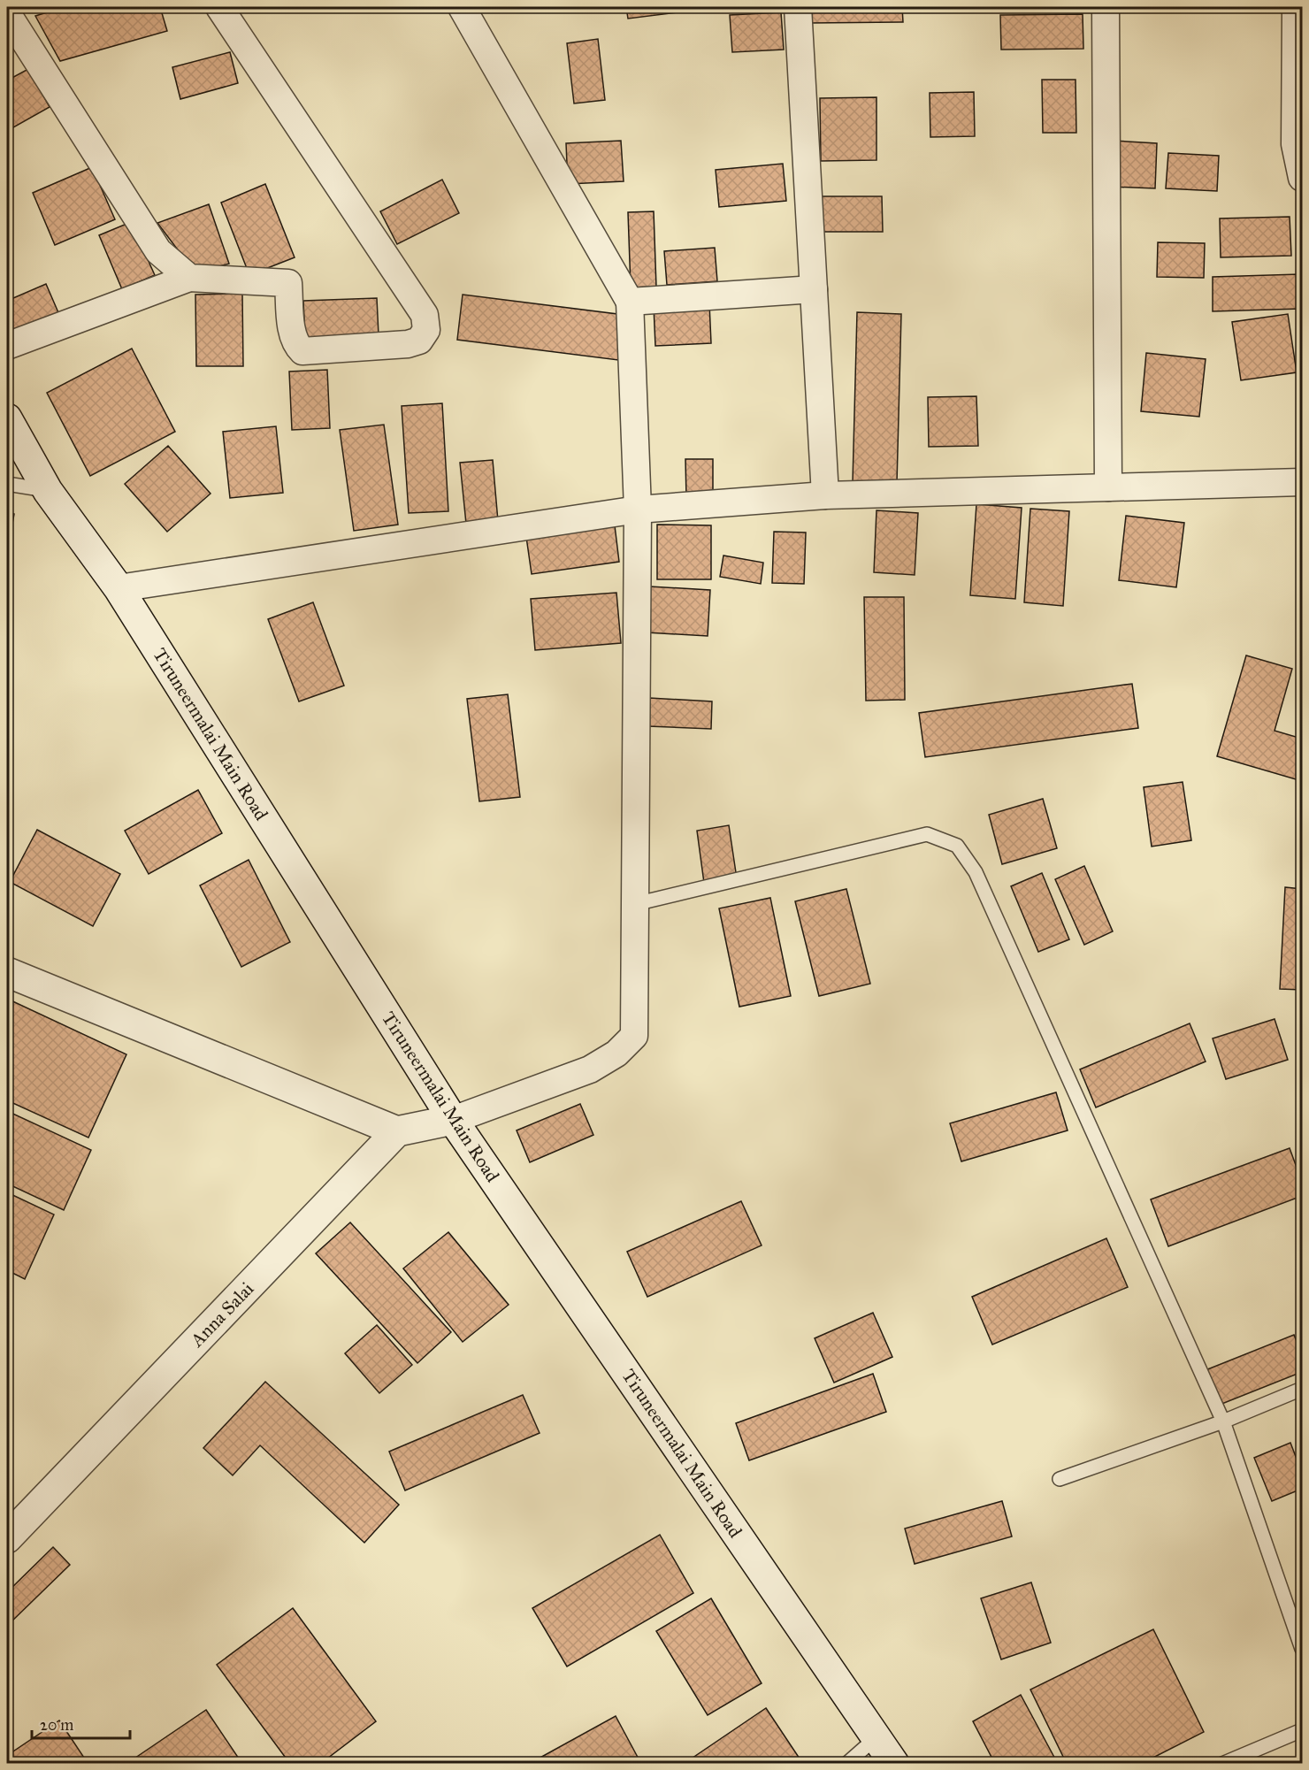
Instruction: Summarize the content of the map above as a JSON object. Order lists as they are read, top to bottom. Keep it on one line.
{"streets":{"main road":["Tiruneermalai Main Road","Anna Salai"]},"scale_bar":"20 m"}
